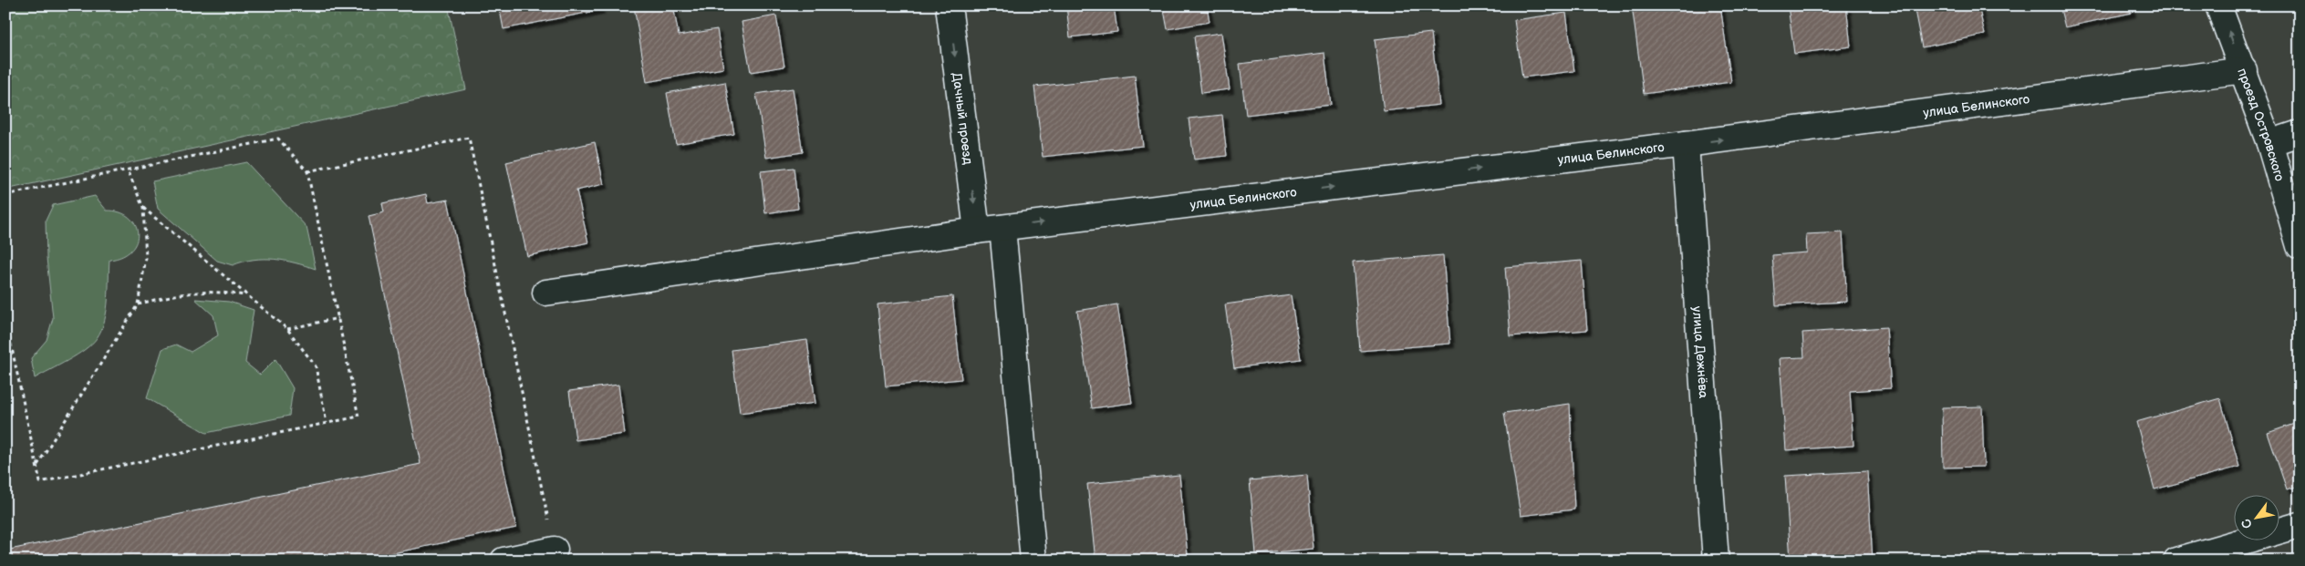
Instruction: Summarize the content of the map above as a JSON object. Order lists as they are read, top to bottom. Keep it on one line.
{"streets":{"street":["улица Белинского","Дачный проезд","проезд Островского","улица Дежнёва"]},"crossings":[["улица Белинского","Дачный проезд"],["улица Белинского","проезд Островского"],["улица Белинского","улица Дежнёва"]],"one_way":["улица Белинского","Дачный проезд"],"north":"bottom left"}
